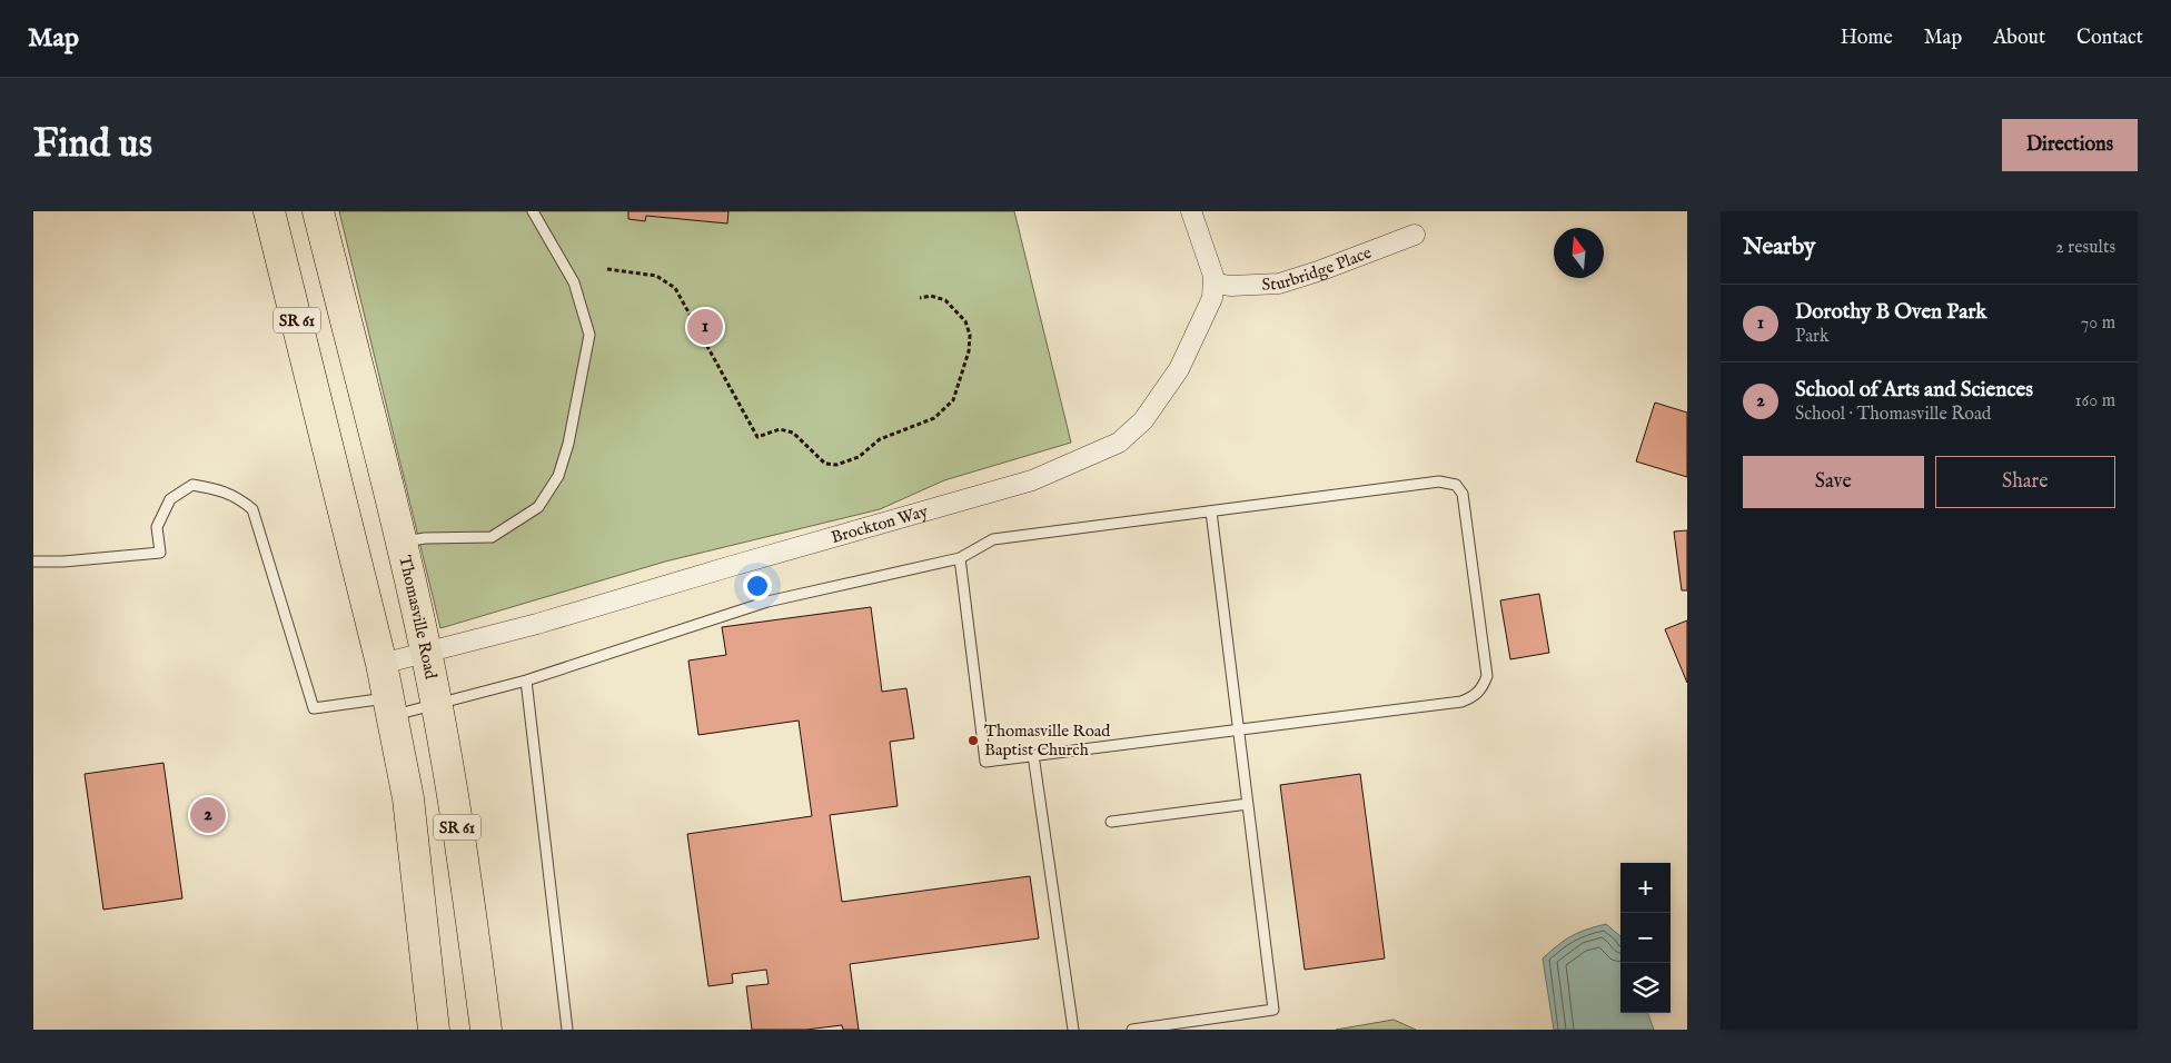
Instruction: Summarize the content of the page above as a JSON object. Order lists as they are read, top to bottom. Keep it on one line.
{"streets":{"main road":["SR 61","Thomasville Road"],"street":["Sturbridge Place","Brockton Way"]},"crossings":[["Sturbridge Place","Brockton Way"],["SR 61","Brockton Way"],["Brockton Way","Thomasville Road"]],"places":["Thomasville Road Baptist Church"],"north":"top","page":{"header":"Map","nav":["Home","Map","About","Contact"],"buttons":["Directions",["Save","Share"]],"title":"Find us","heading":["Nearby","2 results"],"list":[{"mark":"1","name":"Dorothy B Oven Park","note":"Park","value":"70 m"},{"mark":"2","name":"School of Arts and Sciences","note":"School · Thomasville Road","value":"160 m"}],"pins":["1","2"],"map_buttons":["+","−"]}}
